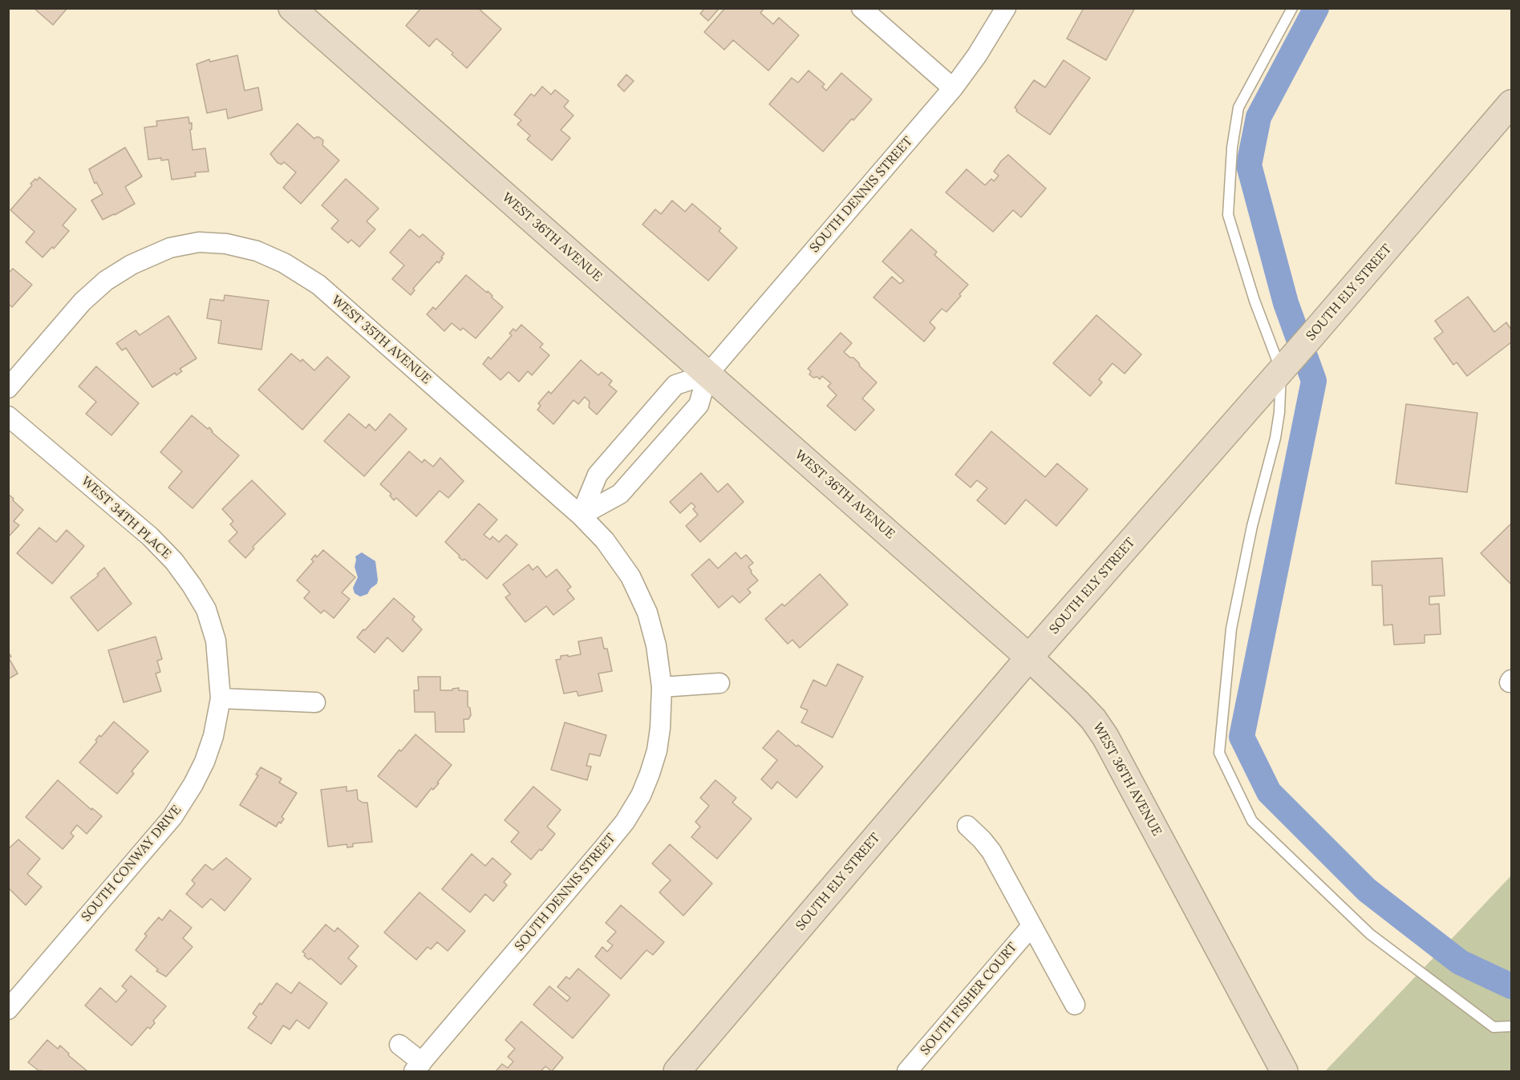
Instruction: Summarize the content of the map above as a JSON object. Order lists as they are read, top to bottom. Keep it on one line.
{"streets":{"street":["SOUTH DENNIS STREET","WEST 36TH AVENUE","SOUTH ELY STREET","WEST 35TH AVENUE","WEST 34TH PLACE","SOUTH CONWAY DRIVE","SOUTH FISHER COURT"]},"crossings":[["SOUTH DENNIS STREET","WEST 36TH AVENUE"],["SOUTH DENNIS STREET","WEST 35TH AVENUE"],["WEST 36TH AVENUE","SOUTH ELY STREET"],["WEST 34TH PLACE","SOUTH CONWAY DRIVE"]]}
